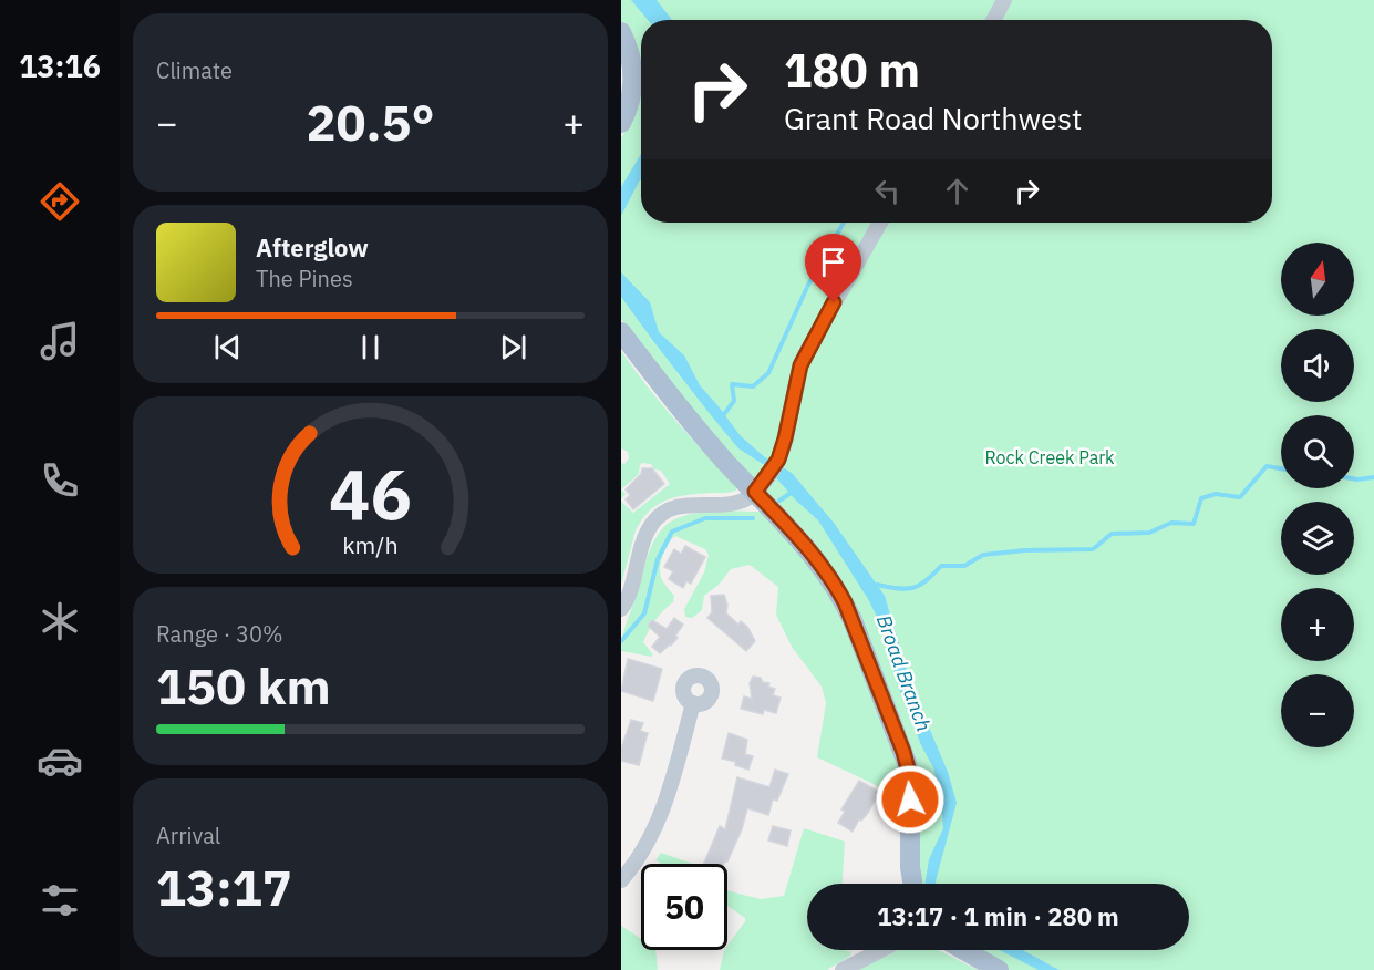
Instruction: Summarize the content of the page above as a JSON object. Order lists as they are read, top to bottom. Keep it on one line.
{"water":["Broad Branch"],"parks":["Rock Creek Park"],"north":"top","page":{"tabs":"13:16","tile":["Climate",["Range · 30%","150 km"],["Arrival","13:17"]],"turn":["180 m","Grant Road Northwest"],"heat":["−","20.5°","+"],"song":["Afterglow","The Pines"],"map_buttons":["+","−"],"limit":"50","trip":"13:17 · 1 min · 280 m","gauge":["46","km/h"]}}
